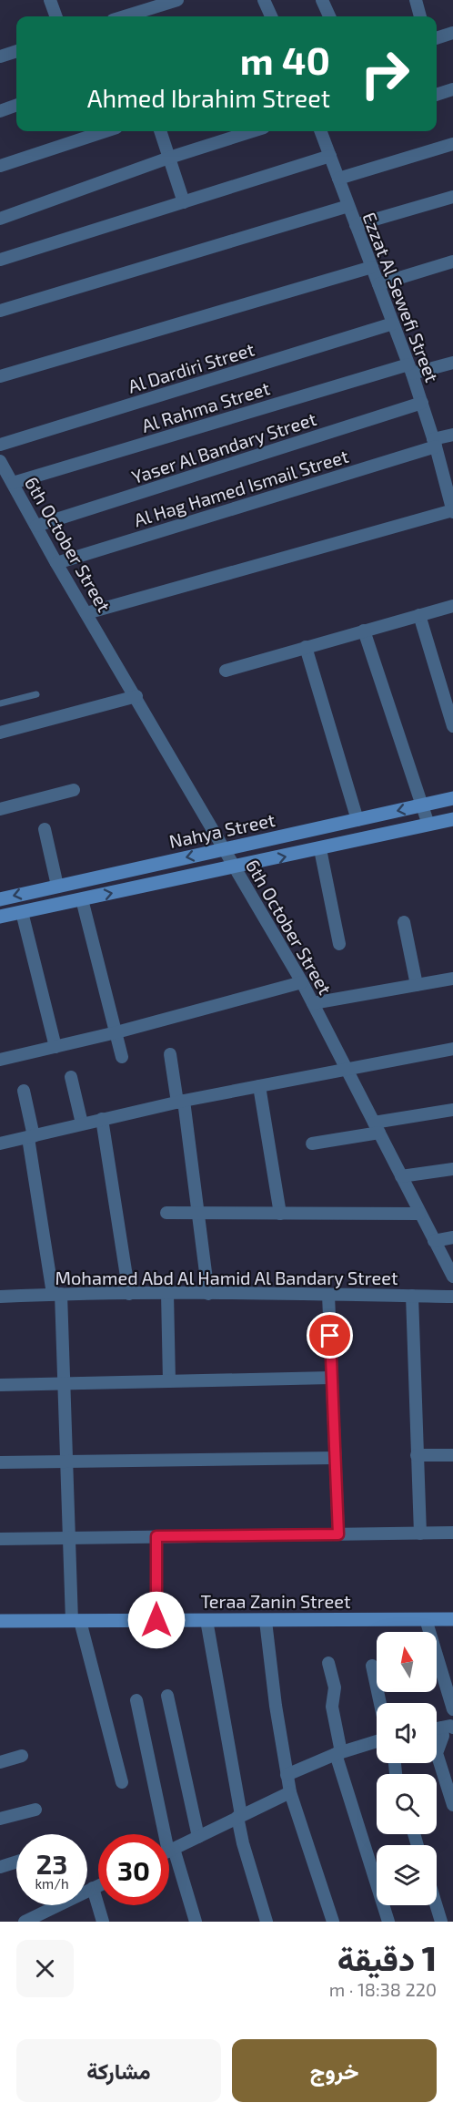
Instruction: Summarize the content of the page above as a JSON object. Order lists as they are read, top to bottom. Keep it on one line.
{"streets":{"main road":["Nahya Street","Teraa Zanin Street"],"street":["Ezzat Al Sewefi Street","Al Dardiri Street","Al Rahma Street","Yaser Al Bandary Street","Al Hag Hamed Ismail Street","6th October Street","Mohamed Abd Al Hamid Al Bandary Street"]},"crossings":[["Ezzat Al Sewefi Street","Al Dardiri Street"],["Ezzat Al Sewefi Street","Al Rahma Street"],["Ezzat Al Sewefi Street","Yaser Al Bandary Street"],["Ezzat Al Sewefi Street","Al Hag Hamed Ismail Street"],["Al Rahma Street","6th October Street"],["Yaser Al Bandary Street","6th October Street"],["Al Hag Hamed Ismail Street","6th October Street"],["6th October Street","Nahya Street"]],"north":"top","page":{"turn":["40 m","Ahmed Ibrahim Street"],"speed":"23 km/h","limit":"30","heading":["1 دقيقة","220 m · 18:38"],"buttons":["خروج","مشاركة"]}}
